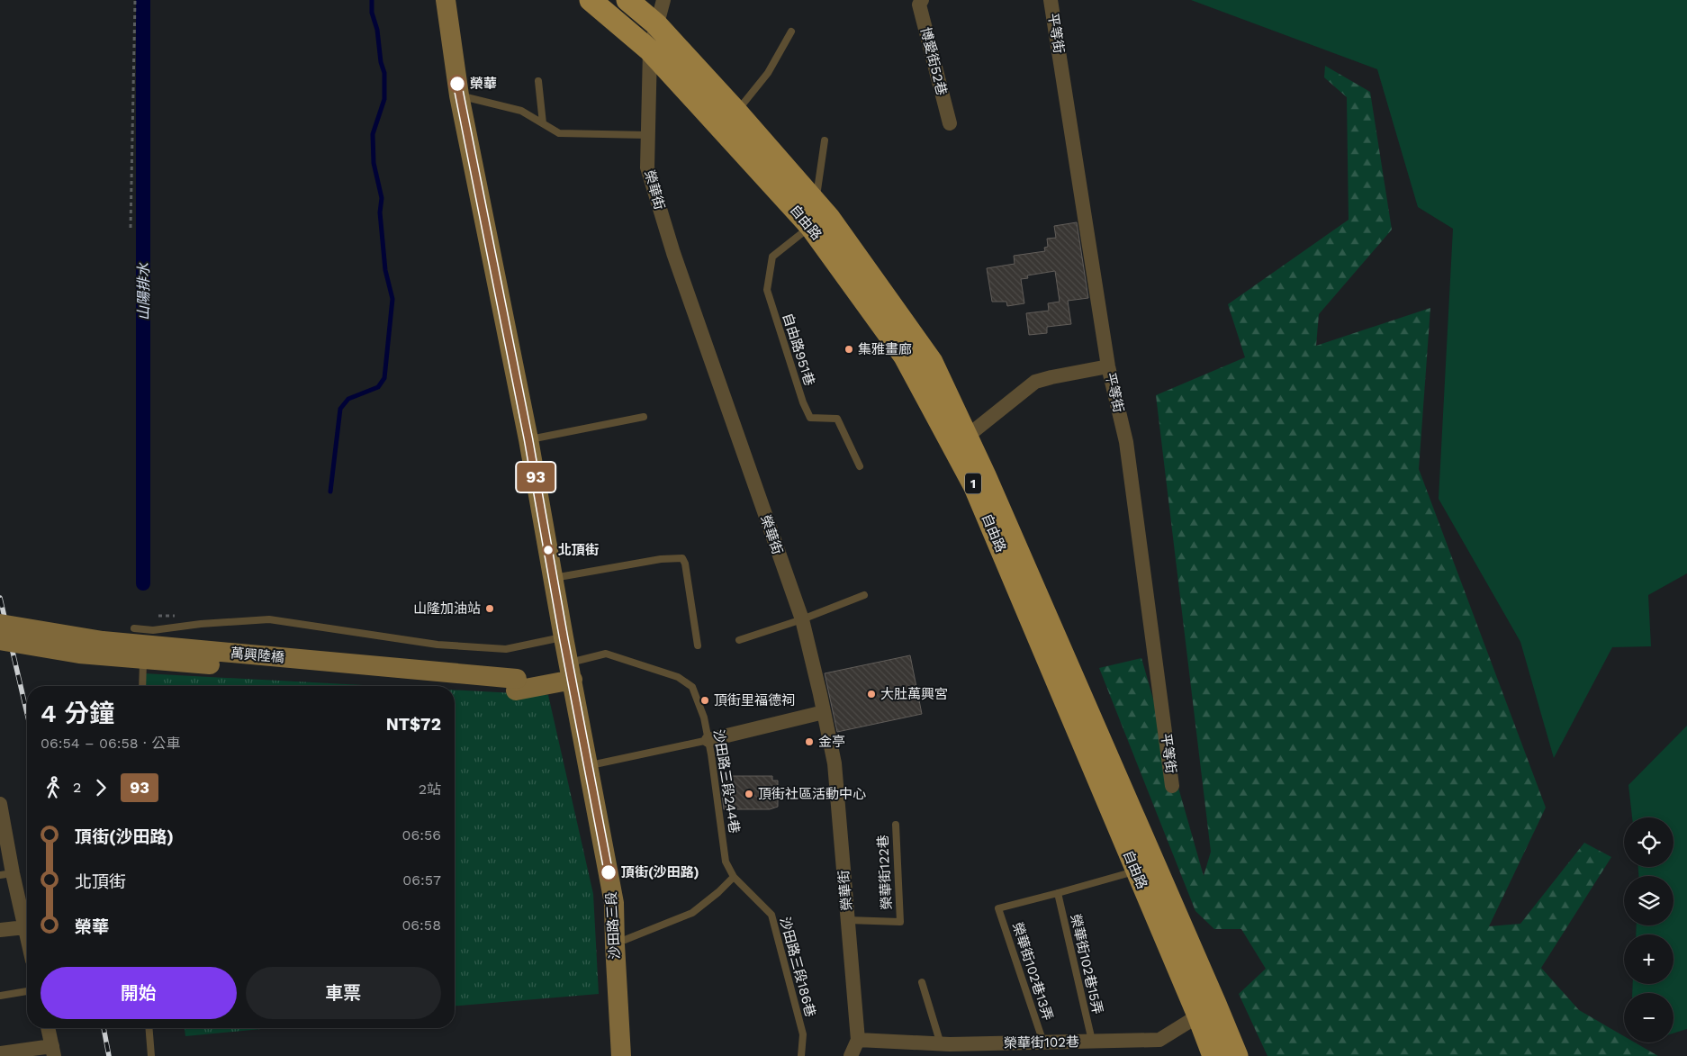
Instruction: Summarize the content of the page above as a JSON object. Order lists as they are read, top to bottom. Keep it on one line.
{"streets":{"main road":["自由路","1"],"street":["平等街","博愛街52巷","榮華街","萬興陸橋","沙田路三段","榮華街102巷"],"lane":["自由路951巷","沙田路三段244巷","榮華街122巷","榮華街102巷15弄","沙田路三段186巷","榮華街102巷13弄"]},"crossings":[["榮華街","自由路"],["榮華街","榮華街122巷"],["榮華街","榮華街102巷"],["自由路","自由路951巷"],["自由路","榮華街102巷"],["沙田路三段244巷","沙田路三段"],["沙田路三段244巷","沙田路三段186巷"],["榮華街102巷15弄","榮華街102巷13弄"],["榮華街102巷15弄","榮華街102巷"],["榮華街102巷13弄","榮華街102巷"]],"water":["山陽排水"],"places":["榮華","集雅畫廊","北頂街","山隆加油站","大肚萬興宮","頂街里福德祠","金亭","頂街社區活動中心","頂街(沙田路)"],"lines":["bus line 93"],"page":{"on_map":"93","heading":["4 分鐘","06:54 – 06:58 · 公車","NT$72"],"legs":["2","93","2站"],"list":[{"name":"頂街(沙田路)","value":"06:56"},{"name":"北頂街","value":"06:57"},{"name":"榮華","value":"06:58"}],"map_buttons":["+","−"],"buttons":["開始","車票"]}}
